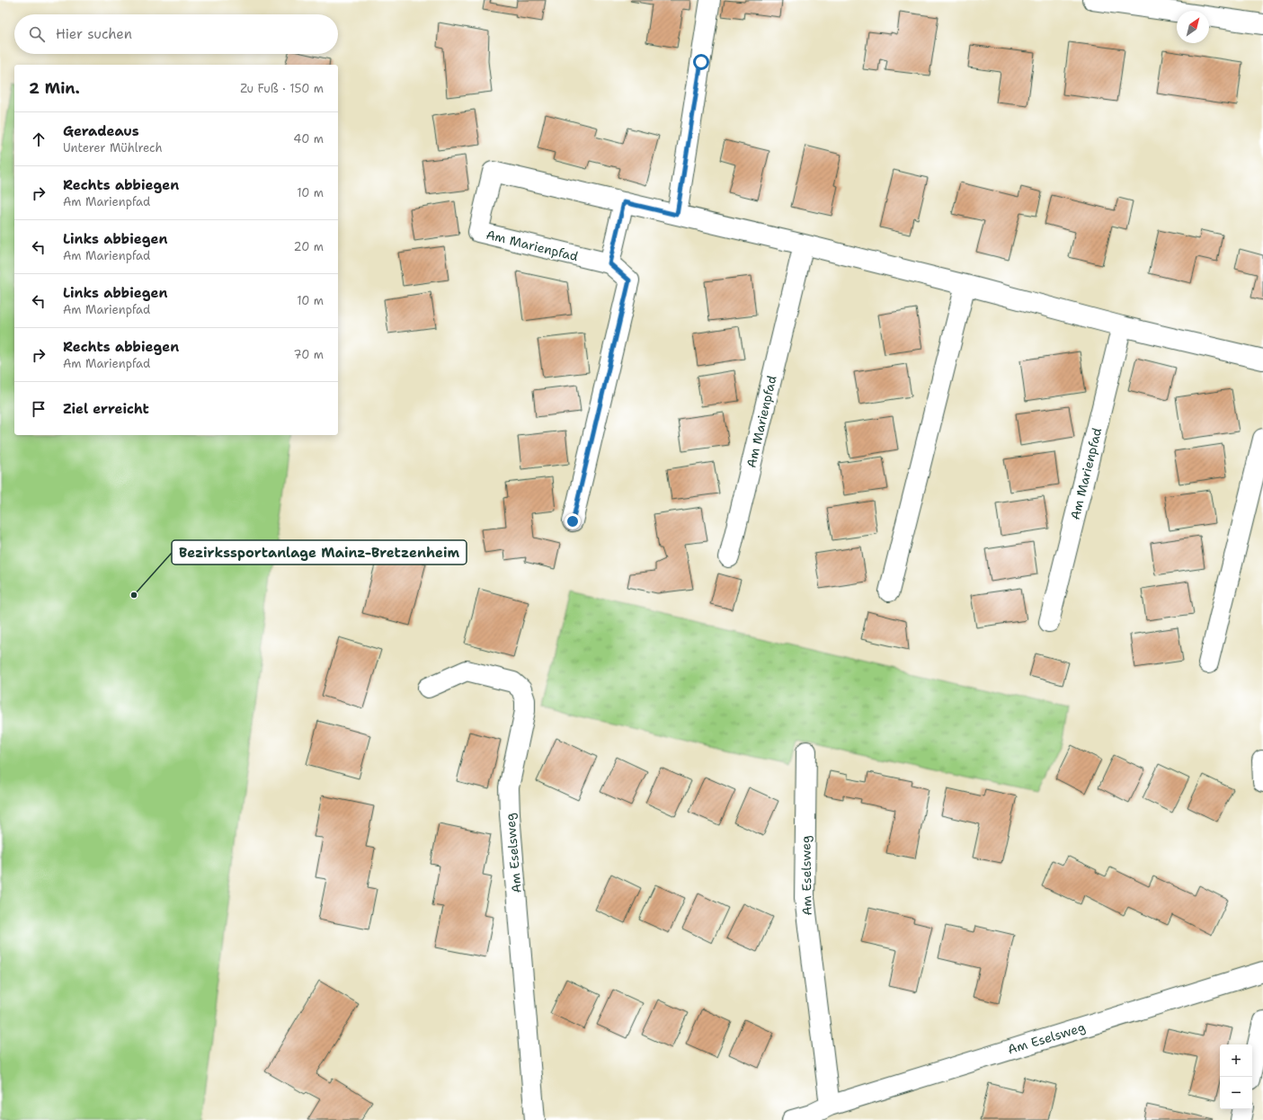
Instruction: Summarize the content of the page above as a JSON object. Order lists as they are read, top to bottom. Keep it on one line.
{"streets":{"street":["Am Marienpfad","Am Eselsweg"]},"places":["Bezirkssportanlage Mainz-Bretzenheim"],"north":"top right","page":{"search":"Hier suchen","heading":["2 Min.","Zu Fuß · 150 m"],"list":[["Geradeaus","Unterer Mühlrech","40 m"],["Rechts abbiegen","Am Marienpfad","10 m"],["Links abbiegen","Am Marienpfad","20 m"],["Links abbiegen","Am Marienpfad","10 m"],["Rechts abbiegen","Am Marienpfad","70 m"],"Ziel erreicht"],"map_buttons":["+","−"]}}
